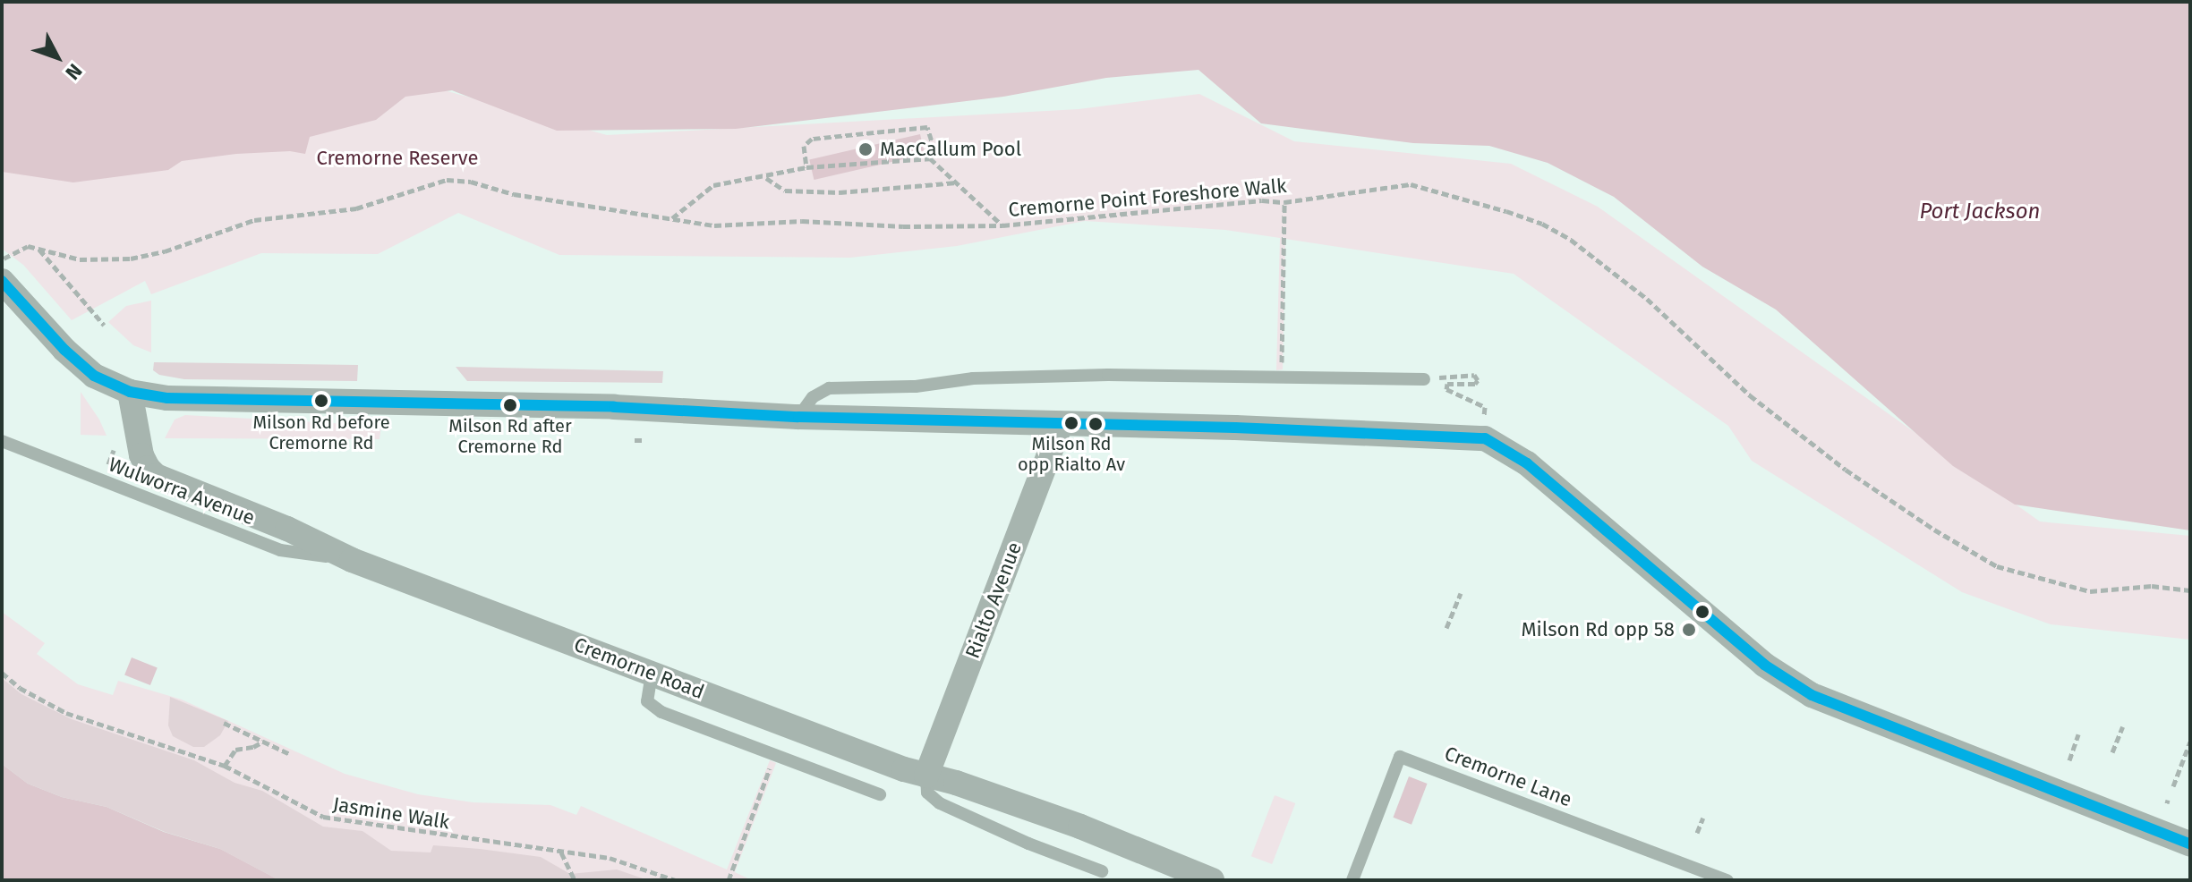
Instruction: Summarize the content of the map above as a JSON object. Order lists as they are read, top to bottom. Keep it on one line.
{"streets":{"street":["Rialto Avenue","Cremorne Road"],"lane":["Wulworra Avenue","Cremorne Lane"],"path":["Cremorne Point Foreshore Walk","Jasmine Walk"]},"crossings":[["Wulworra Avenue","Cremorne Road"],["Rialto Avenue","Cremorne Road"]],"water":["Port Jackson"],"parks":["Cremorne Reserve"],"places":["MacCallum Pool","Milson Rd before Cremorne Rd","Milson Rd after Cremorne Rd","Milson Rd opp Rialto Av","Milson Rd opp 58"],"north":"bottom right"}
